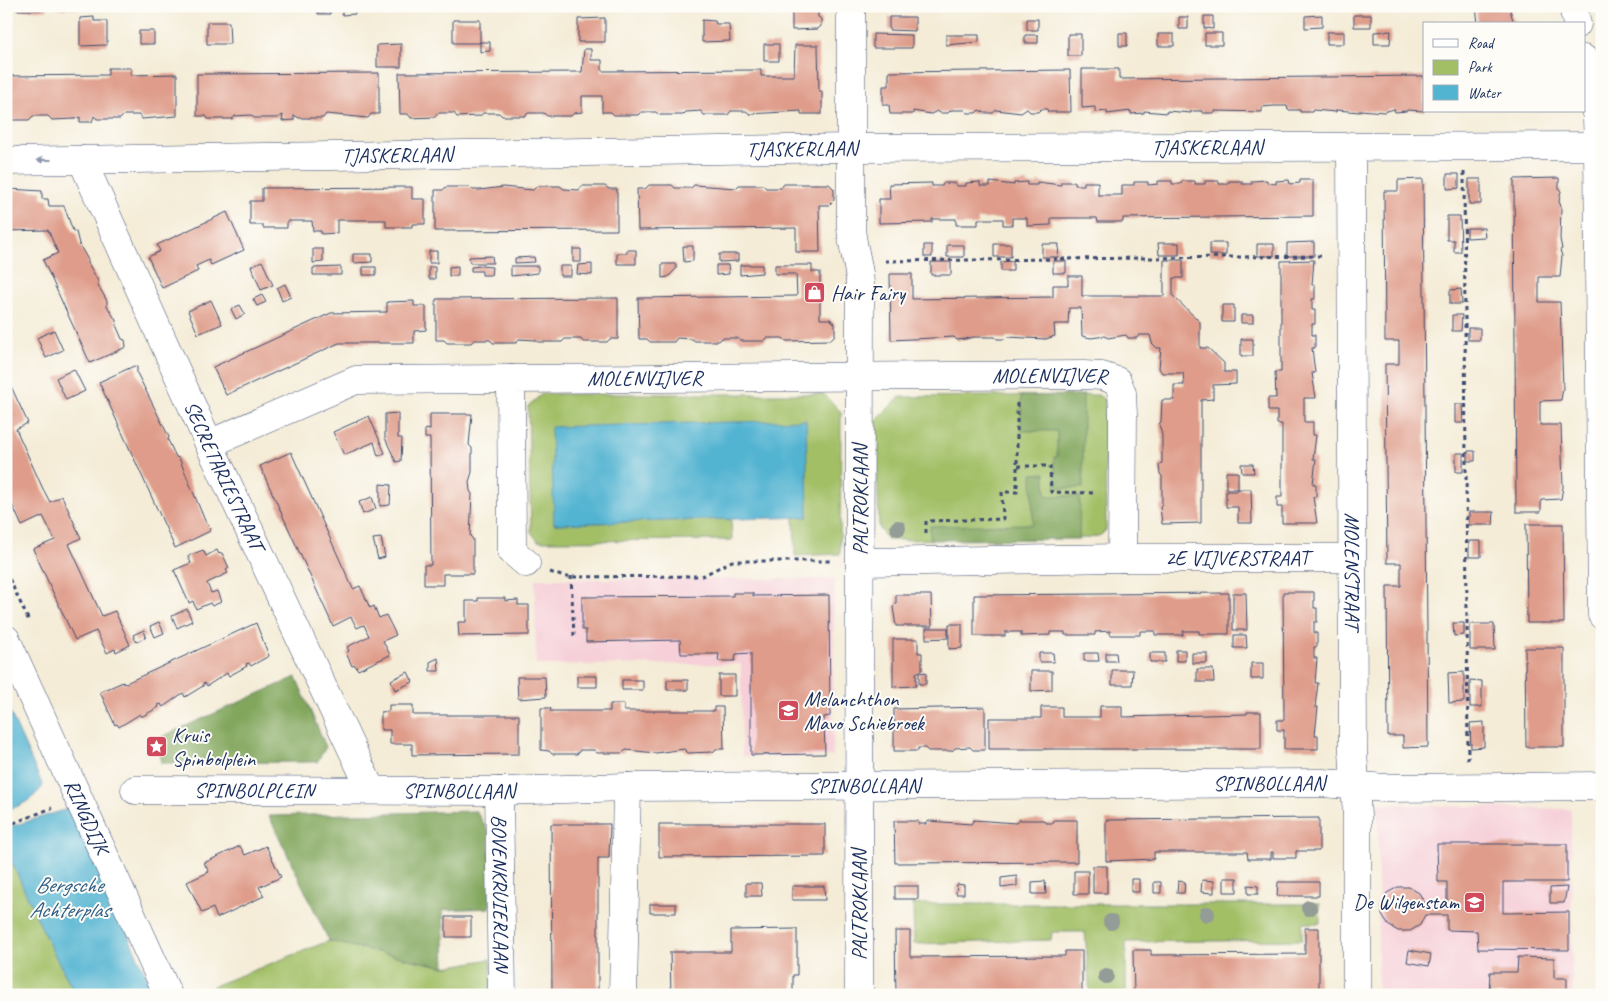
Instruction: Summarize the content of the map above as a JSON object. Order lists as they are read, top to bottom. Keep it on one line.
{"streets":{"street":["TJASKERLAAN","MOLENVIJVER","SECRETARIESTRAAT","PALTROKLAAN","2E VIJVERSTRAAT","MOLENSTRAAT","SPINBOLLAAN","SPINBOLPLEIN","RINGDIJK","BOVENKRUIERLAAN"]},"crossings":[["TJASKERLAAN","SECRETARIESTRAAT"],["TJASKERLAAN","PALTROKLAAN"],["TJASKERLAAN","MOLENSTRAAT"],["MOLENVIJVER","SECRETARIESTRAAT"],["MOLENVIJVER","PALTROKLAAN"],["MOLENVIJVER","2E VIJVERSTRAAT"],["SECRETARIESTRAAT","SPINBOLLAAN"],["SECRETARIESTRAAT","SPINBOLPLEIN"],["PALTROKLAAN","SPINBOLLAAN"],["2E VIJVERSTRAAT","MOLENSTRAAT"],["MOLENSTRAAT","SPINBOLLAAN"],["SPINBOLLAAN","SPINBOLPLEIN"],["SPINBOLLAAN","BOVENKRUIERLAAN"]],"water":["Bergsche Achterplas"],"places":{"shop":["Hair Fairy"],"school or university":["Melanchthon Mavo Schiebroek","De Wilgenstam"],"place":["Kruis Spinbolplein"]},"legend":["Road","Park","Water"]}
